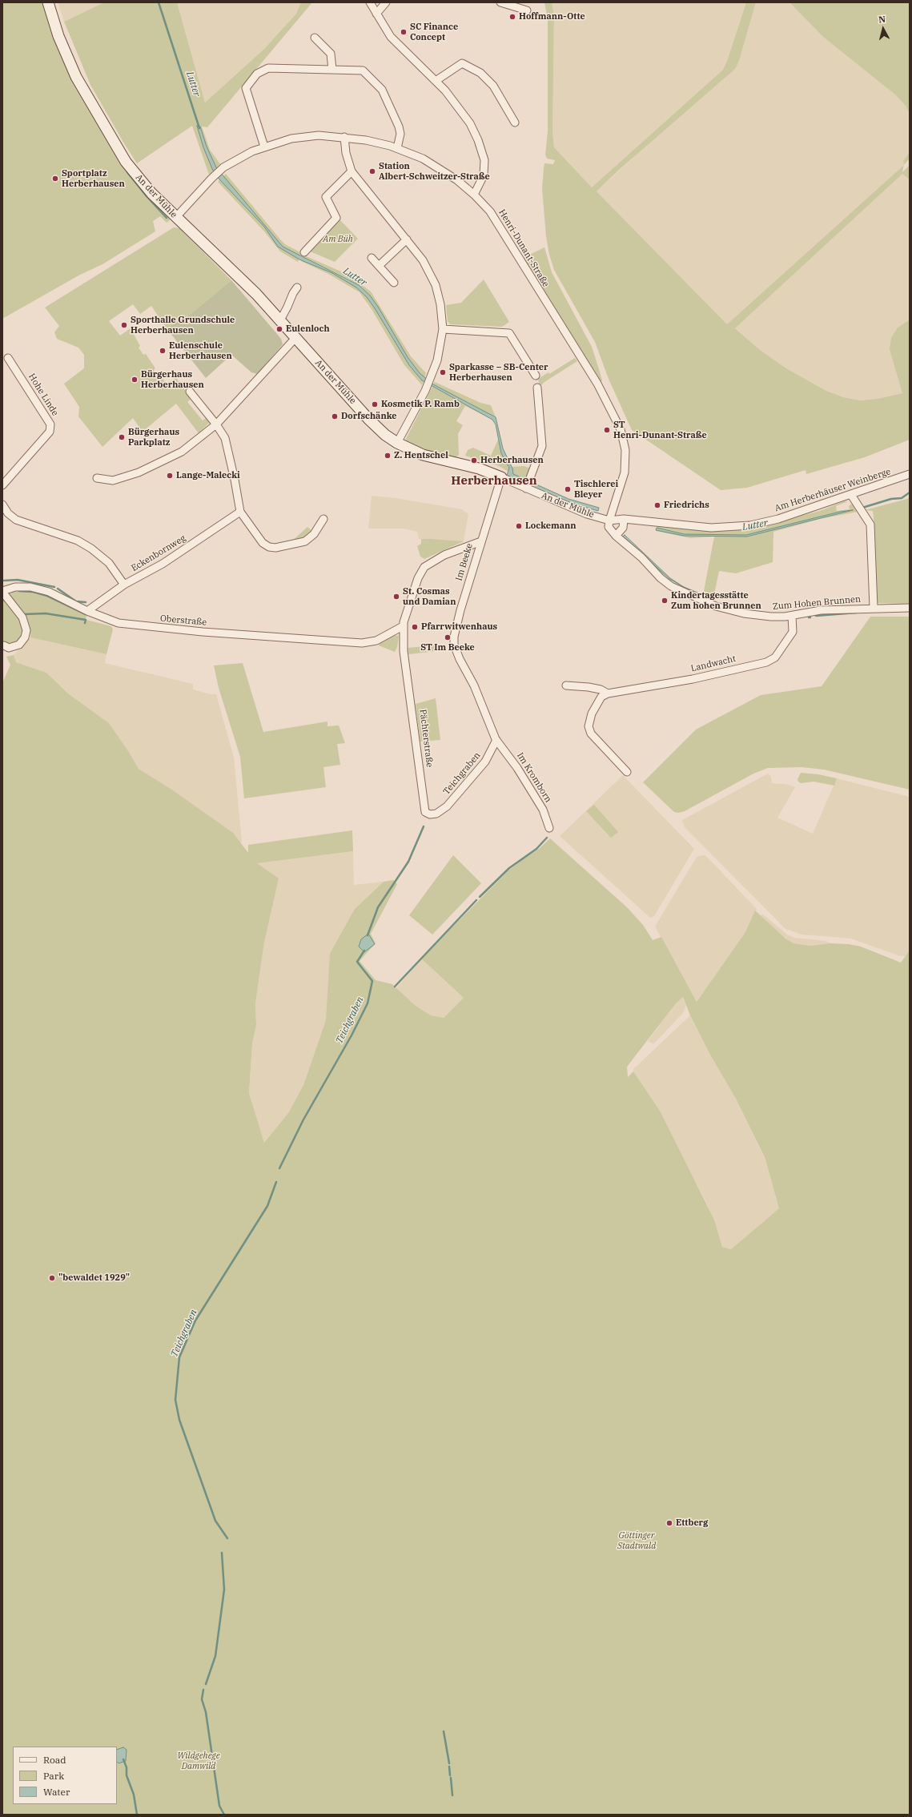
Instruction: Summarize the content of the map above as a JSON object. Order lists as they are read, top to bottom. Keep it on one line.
{"streets":{"street":["An der Mühle","Henri-Dunant-Straße","Hohe Linde","Am Herberhäuser Weinberge","Eckenbornweg","Im Beeke","Zum Hohen Brunnen","Oberstraße","Landwacht","Pächterstraße","Teichgraben","Im Kromborn"]},"crossings":[["An der Mühle","Henri-Dunant-Straße"],["An der Mühle","Am Herberhäuser Weinberge"],["An der Mühle","Im Beeke"],["An der Mühle","Zum Hohen Brunnen"],["Henri-Dunant-Straße","Am Herberhäuser Weinberge"],["Henri-Dunant-Straße","Zum Hohen Brunnen"],["Am Herberhäuser Weinberge","Zum Hohen Brunnen"],["Eckenbornweg","Oberstraße"],["Im Beeke","Teichgraben"],["Im Beeke","Im Kromborn"],["Zum Hohen Brunnen","Landwacht"],["Oberstraße","Pächterstraße"],["Pächterstraße","Teichgraben"],["Teichgraben","Im Kromborn"]],"districts":["Herberhausen"],"water":["Lutter","Teichgraben"],"parks":["Am Büh","Göttinger Stadtwald","Wildgehege Damwild"],"places":["Hoffmann-Otte","SC Finance Concept","Station Albert-Schweitzer-Straße","Sportplatz Herberhausen","Sporthalle Grundschule Herberhausen","Eulenloch","Eulenschule Herberhausen","Sparkasse – SB-Center Herberhausen","Bürgerhaus Herberhausen","Kosmetik P. Ramb","Dorfschänke","ST Henri-Dunant-Straße","Bürgerhaus Parkplatz","Z. Hentschel","Herberhausen","Lange-Malecki","Tischlerei Bleyer","Friedrichs","Lockemann","St. Cosmas und Damian","Kindertagesstätte Zum hohen Brunnen","Pfarrwitwenhaus","ST Im Beeke","\"bewaldet 1929\"","Ettberg"],"legend":["Road","Park","Water"],"north":"top"}
